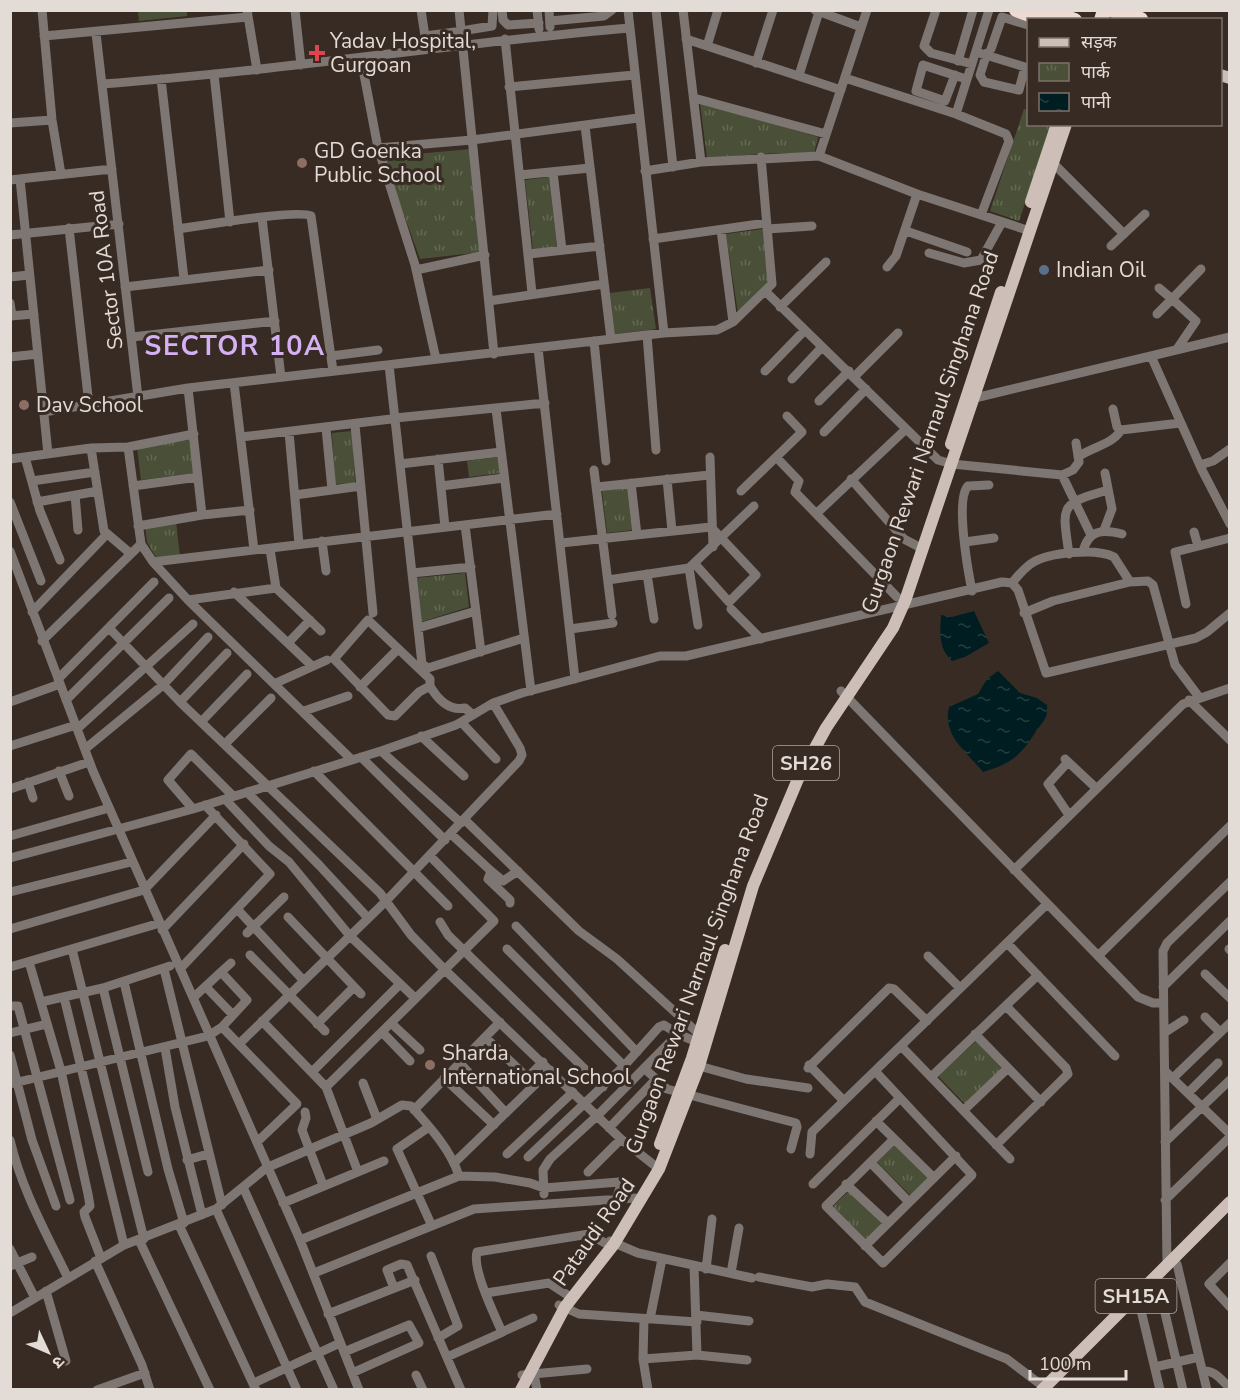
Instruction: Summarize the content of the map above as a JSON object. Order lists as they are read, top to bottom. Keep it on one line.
{"streets":{"main road":["Gurgaon Rewari Narnaul Singhana Road","SH26","Pataudi Road","SH15A"],"street":["Sector 10A Road"]},"crossings":[["Gurgaon Rewari Narnaul Singhana Road","SH26"],["Gurgaon Rewari Narnaul Singhana Road","Pataudi Road"]],"districts":["SECTOR 10A"],"places":{"health":["Yadav Hospital, Gurgoan"],"other":["GD Goenka Public School","Indian Oil","Dav School","Sharda International School"]},"legend":["सड़क","पार्क","पानी"],"scale_bar":"100 m","north":"bottom right"}
